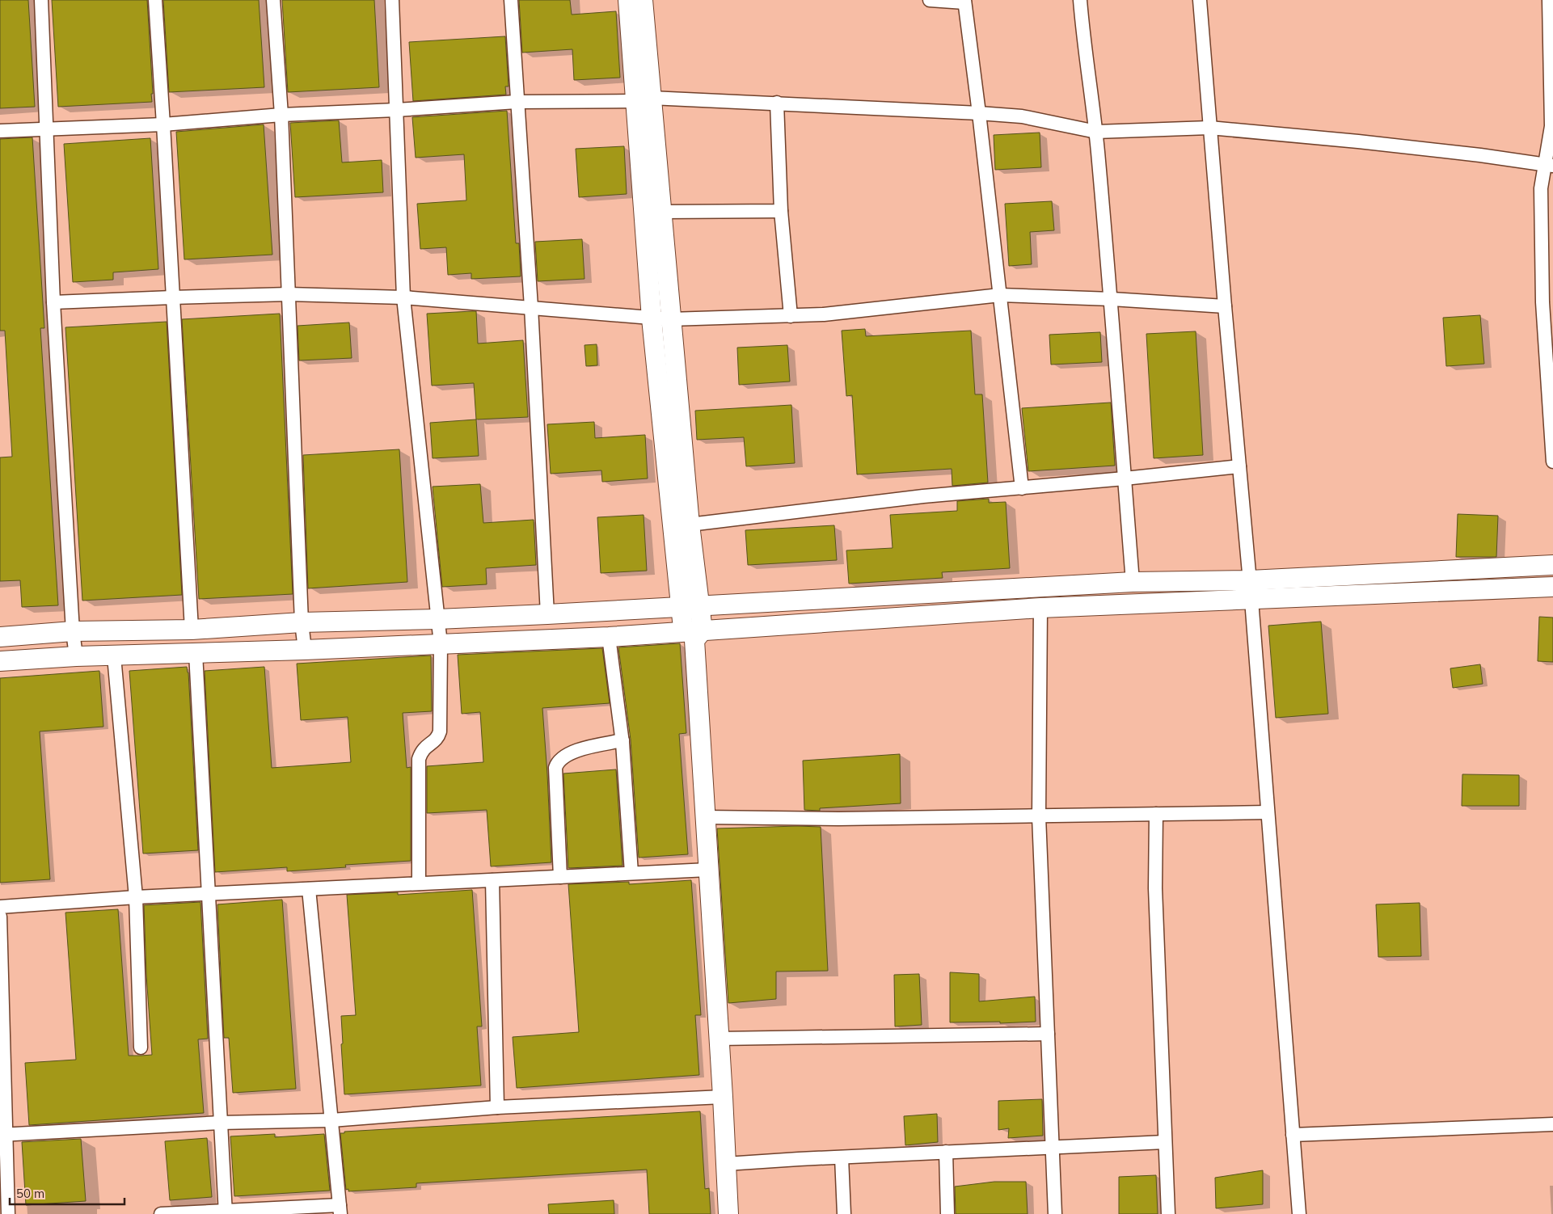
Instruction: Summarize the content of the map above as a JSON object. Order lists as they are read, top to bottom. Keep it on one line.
{"scale_bar":"50 m"}
